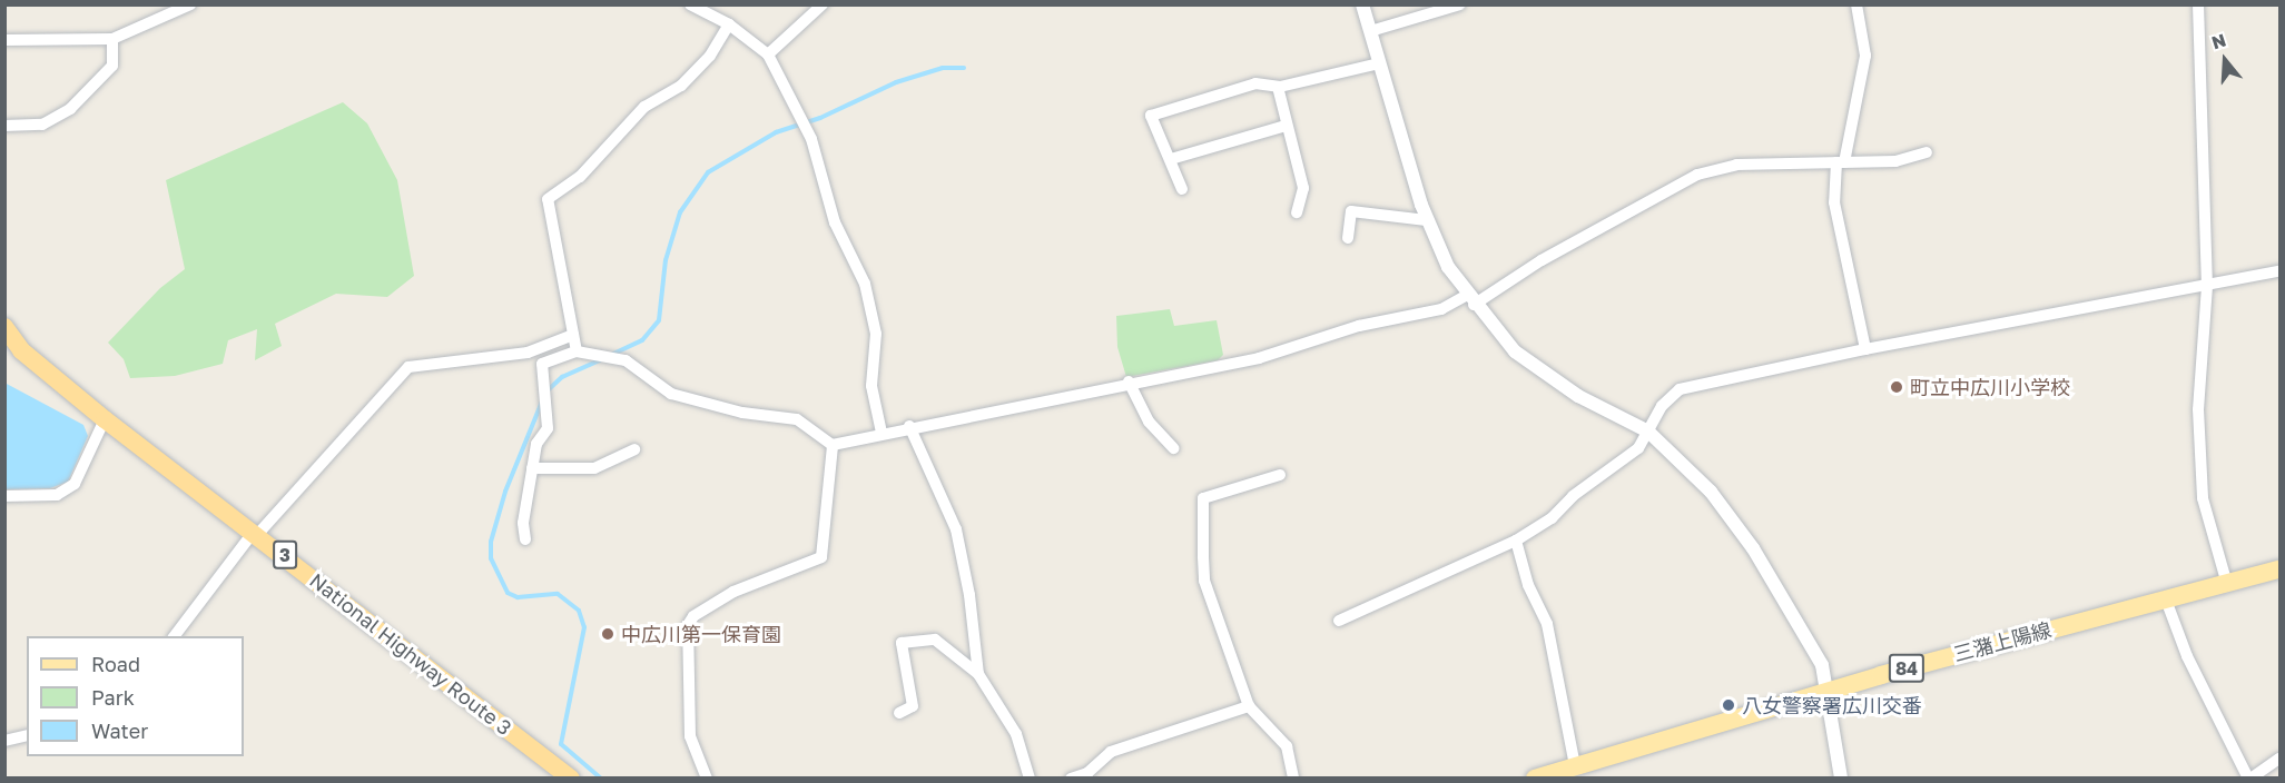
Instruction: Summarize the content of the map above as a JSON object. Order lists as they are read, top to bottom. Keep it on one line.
{"streets":{"highway":["3","National Highway Route 3"],"main road":["三潴上陽線","84"]},"places":["町立中広川小学校","中広川第一保育園","八女警察署広川交番"],"legend":["Road","Park","Water"],"north":"top"}
